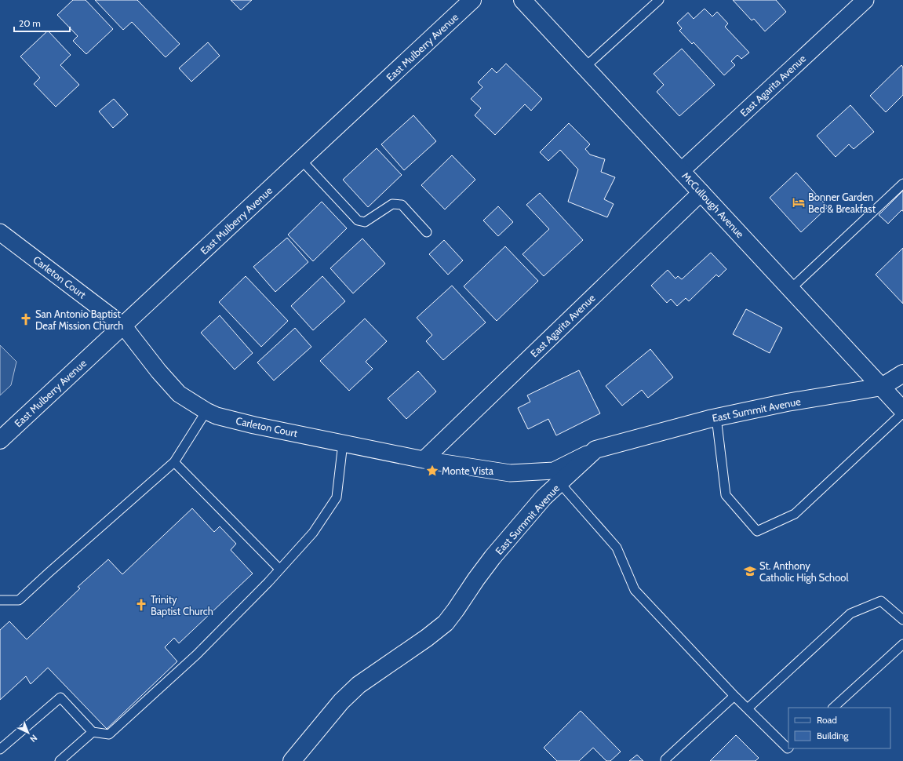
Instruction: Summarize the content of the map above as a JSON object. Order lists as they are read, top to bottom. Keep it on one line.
{"streets":{"street":["East Mulberry Avenue","East Agarita Avenue","McCullough Avenue","Carleton Court","East Summit Avenue"]},"crossings":[["East Mulberry Avenue","Carleton Court"],["East Agarita Avenue","McCullough Avenue"],["East Agarita Avenue","Carleton Court"],["McCullough Avenue","East Summit Avenue"],["Carleton Court","East Summit Avenue"]],"places":{"hotel":["Bonner Garden Bed & Breakfast"],"church":["San Antonio Baptist Deaf Mission Church","Trinity Baptist Church"],"place":["Monte Vista"],"school or university":["St. Anthony Catholic High School"]},"legend":["Road","Building"],"scale_bar":"20 m","north":"bottom right"}
